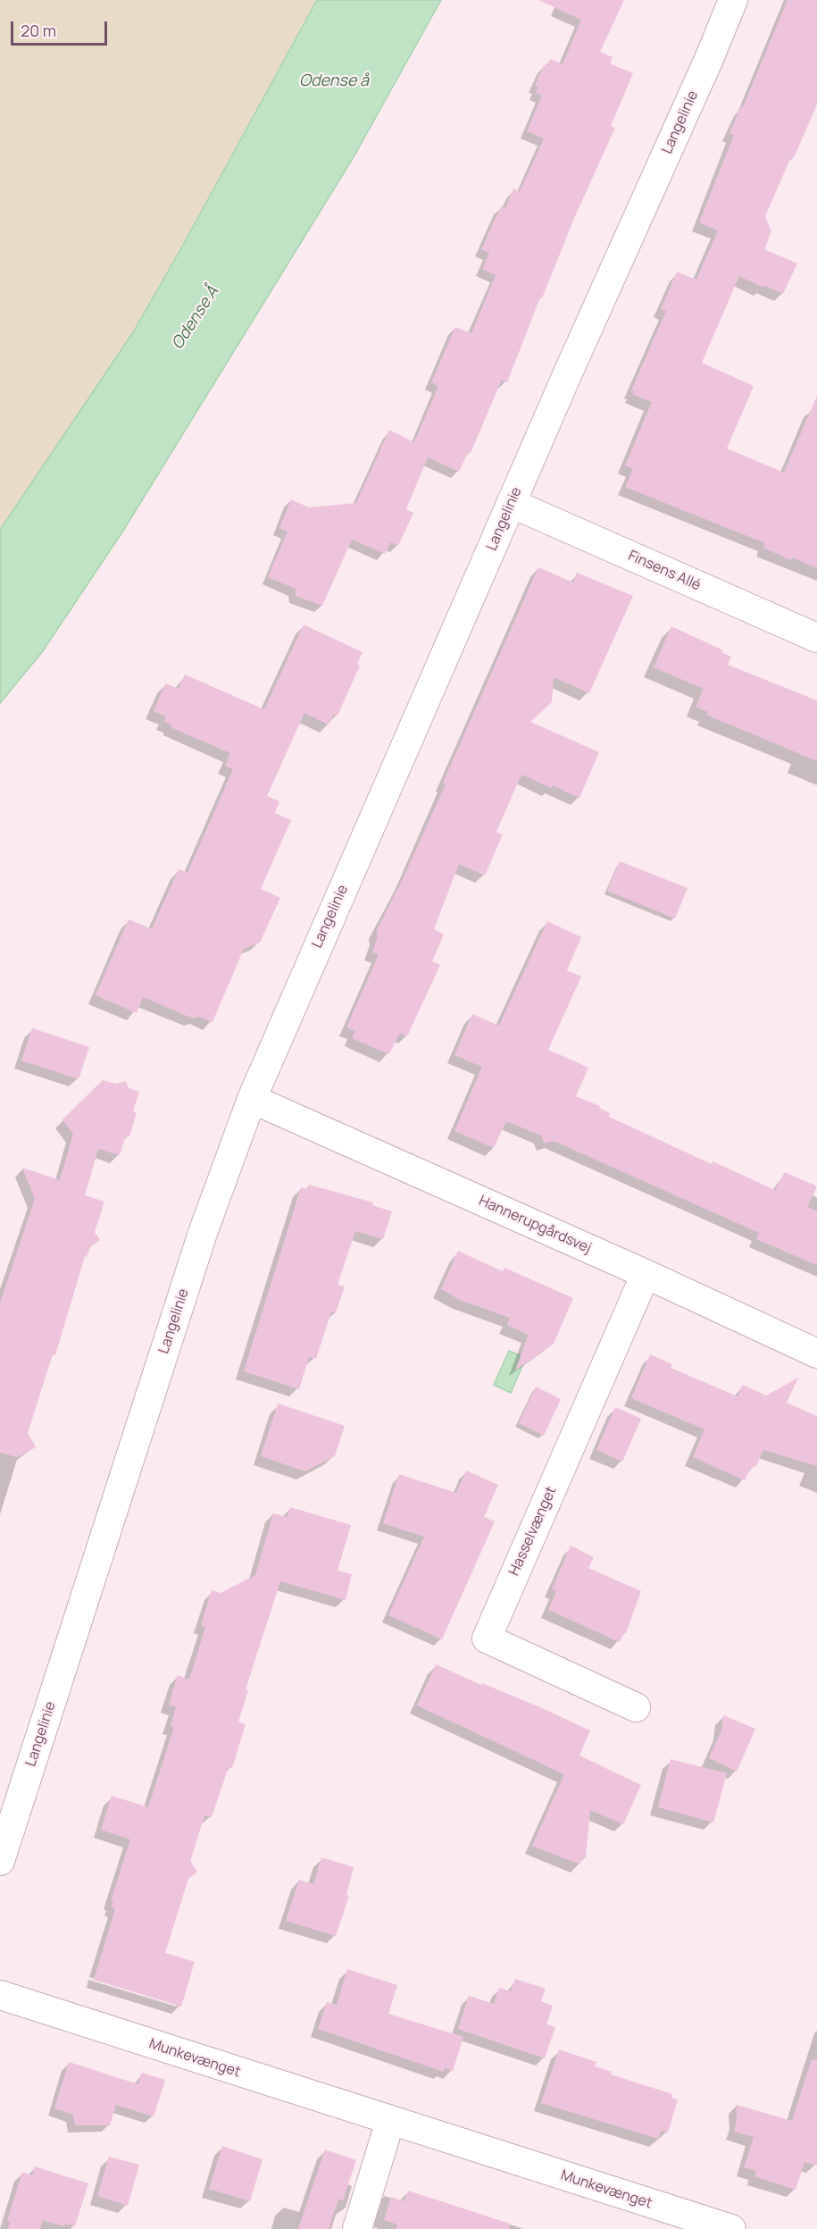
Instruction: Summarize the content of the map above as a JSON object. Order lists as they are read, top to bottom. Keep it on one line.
{"streets":{"street":["Langelinie","Finsens Allé","Hannerupgårdsvej","Hasselvænget","Munkevænget"]},"crossings":[["Langelinie","Finsens Allé"],["Langelinie","Hannerupgårdsvej"],["Hannerupgårdsvej","Hasselvænget"]],"water":["Odense å","Odense Å"],"scale_bar":"20 m"}
